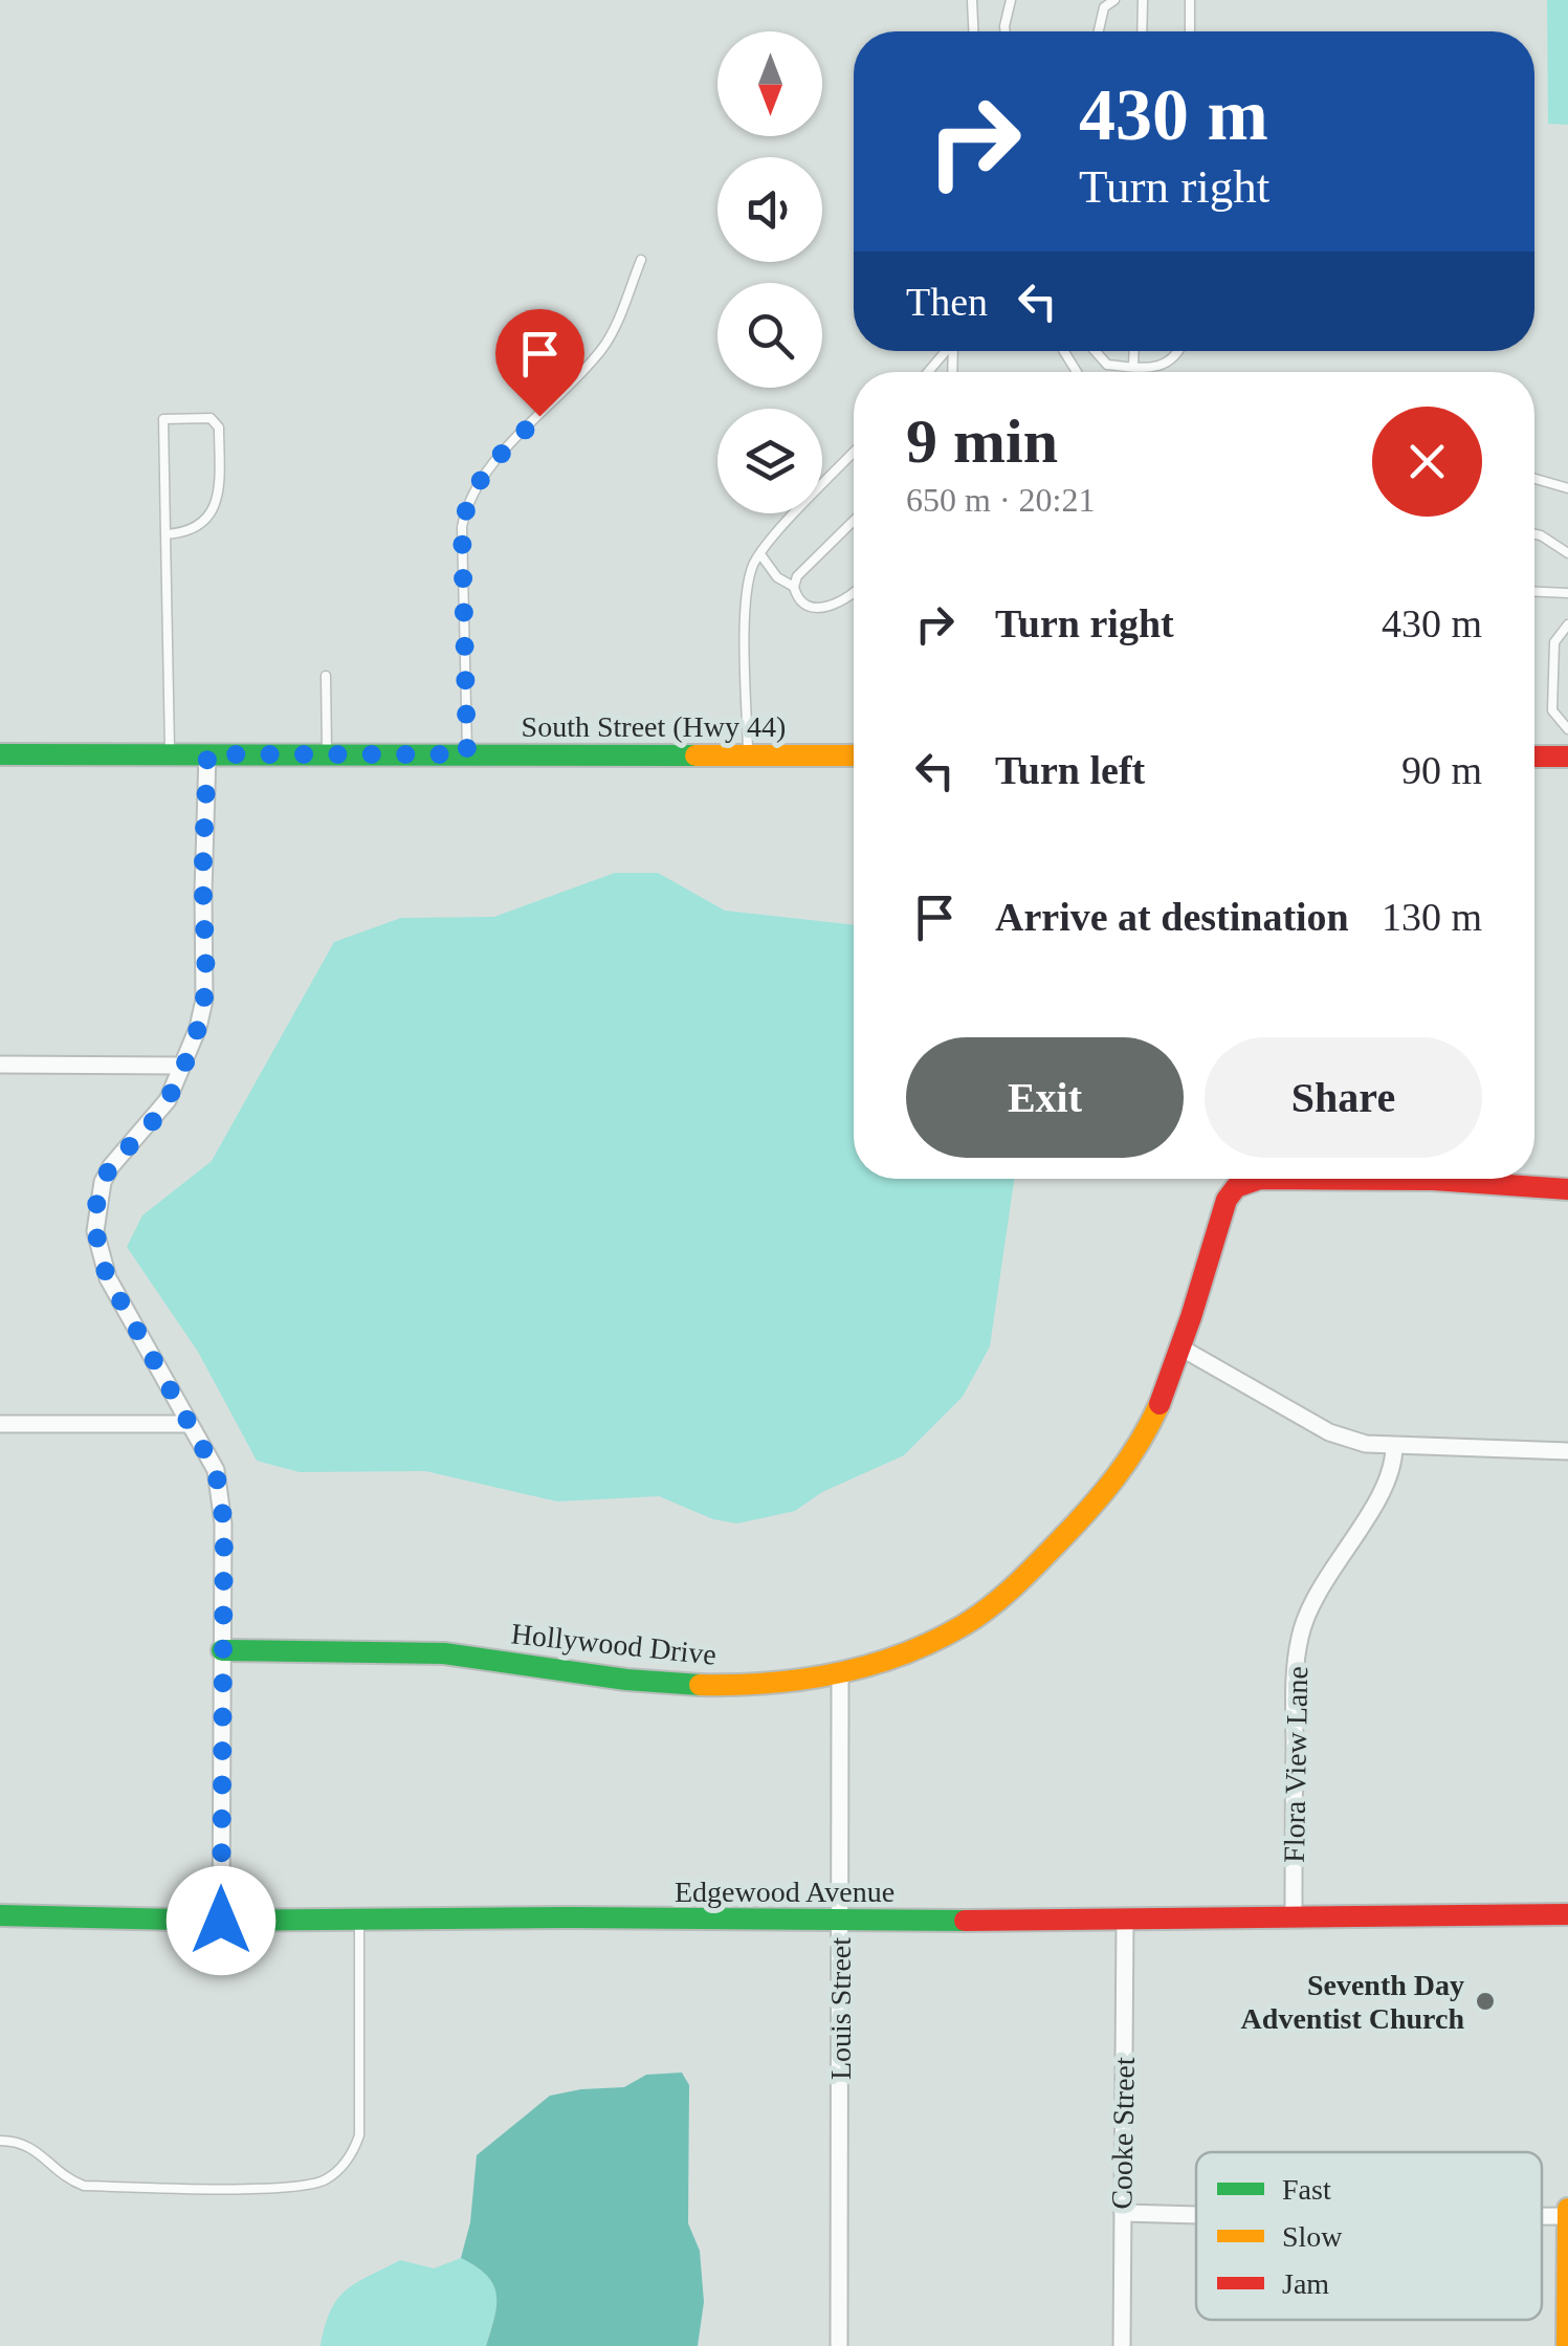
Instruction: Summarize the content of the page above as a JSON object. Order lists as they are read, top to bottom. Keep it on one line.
{"streets":{"street":["South Street (Hwy 44)","Hollywood Drive","Flora View Lane","Edgewood Avenue","Louis Street","Cooke Street"]},"crossings":[["Hollywood Drive","Louis Street"],["Flora View Lane","Edgewood Avenue"],["Edgewood Avenue","Louis Street"],["Edgewood Avenue","Cooke Street"]],"places":["Seventh Day Adventist Church"],"legend":["Fast","Slow","Jam"],"north":"bottom","page":{"turn":["430 m","Turn right"],"then":"Then","heading":["9 min","650 m · 20:21"],"list":[{"name":"Turn right","value":"430 m"},{"name":"Turn left","value":"90 m"},{"name":"Arrive at destination","value":"130 m"}],"buttons":["Exit","Share"]}}
